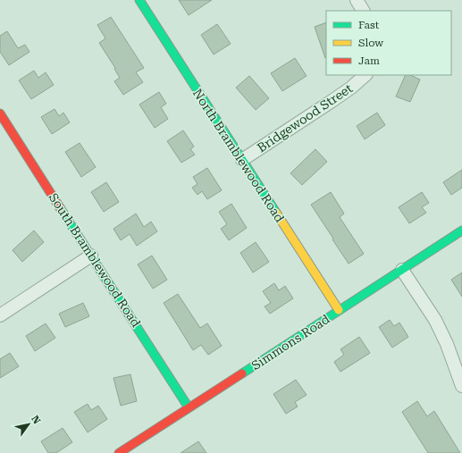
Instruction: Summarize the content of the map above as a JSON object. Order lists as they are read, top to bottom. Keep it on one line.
{"streets":{"street":["Bridgewood Street","North Bramblewood Road","South Bramblewood Road","Simmons Road"]},"crossings":[["Bridgewood Street","North Bramblewood Road"],["North Bramblewood Road","Simmons Road"],["South Bramblewood Road","Simmons Road"]],"legend":["Fast","Slow","Jam"],"north":"top right"}
